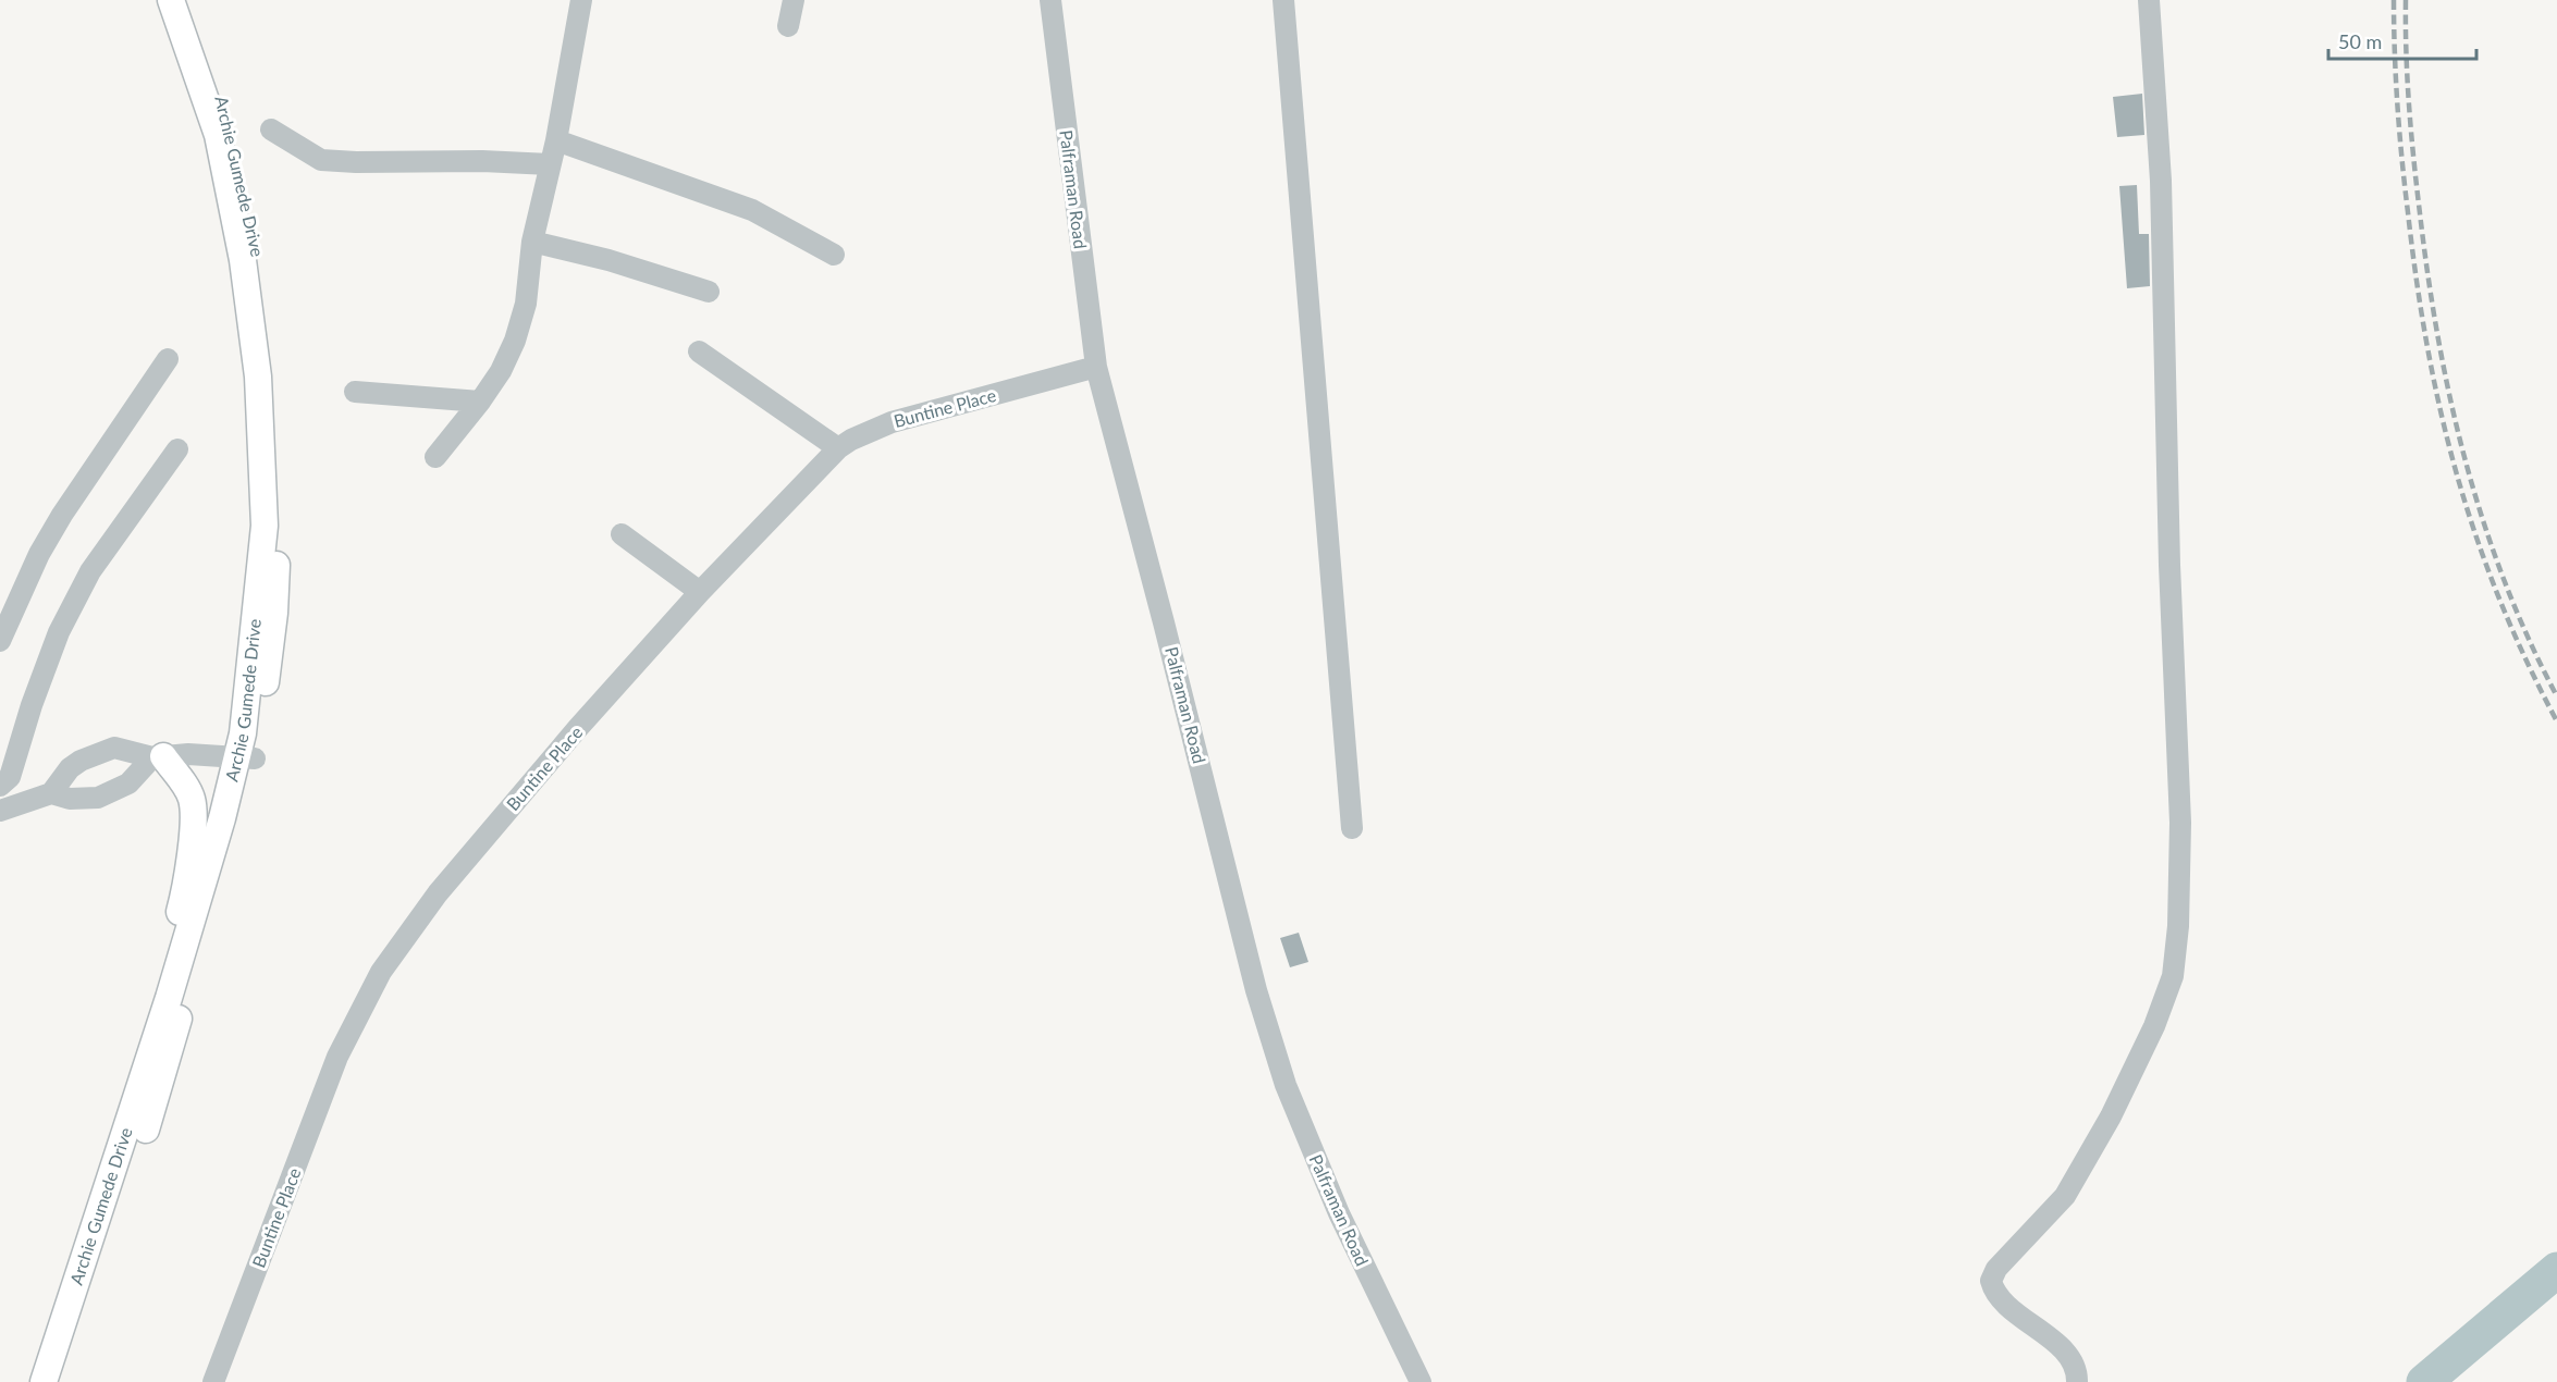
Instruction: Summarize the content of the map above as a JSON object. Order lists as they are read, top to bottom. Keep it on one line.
{"streets":{"main road":["Archie Gumede Drive"],"street":["Palframan Road","Buntine Place"]},"crossings":[["Palframan Road","Buntine Place"]],"scale_bar":"50 m"}
